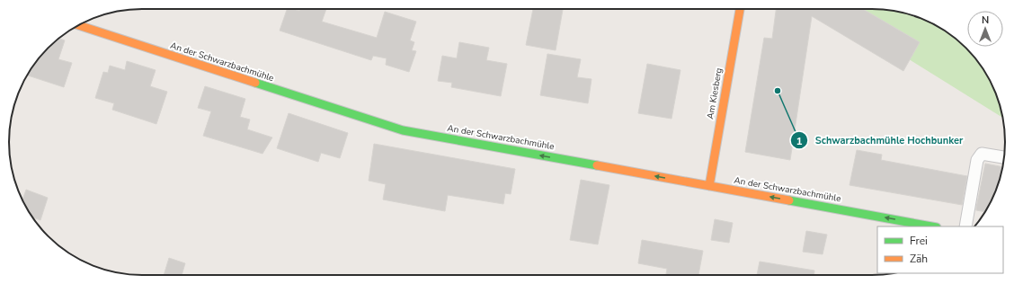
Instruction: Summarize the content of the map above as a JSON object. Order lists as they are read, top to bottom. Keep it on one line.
{"streets":{"street":["An der Schwarzbachmühle","Am Kiesberg"]},"crossings":[["An der Schwarzbachmühle","Am Kiesberg"]],"one_way":["An der Schwarzbachmühle"],"places":["Schwarzbachmühle Hochbunker"],"legend":["Frei","Zäh"],"north":"top"}
